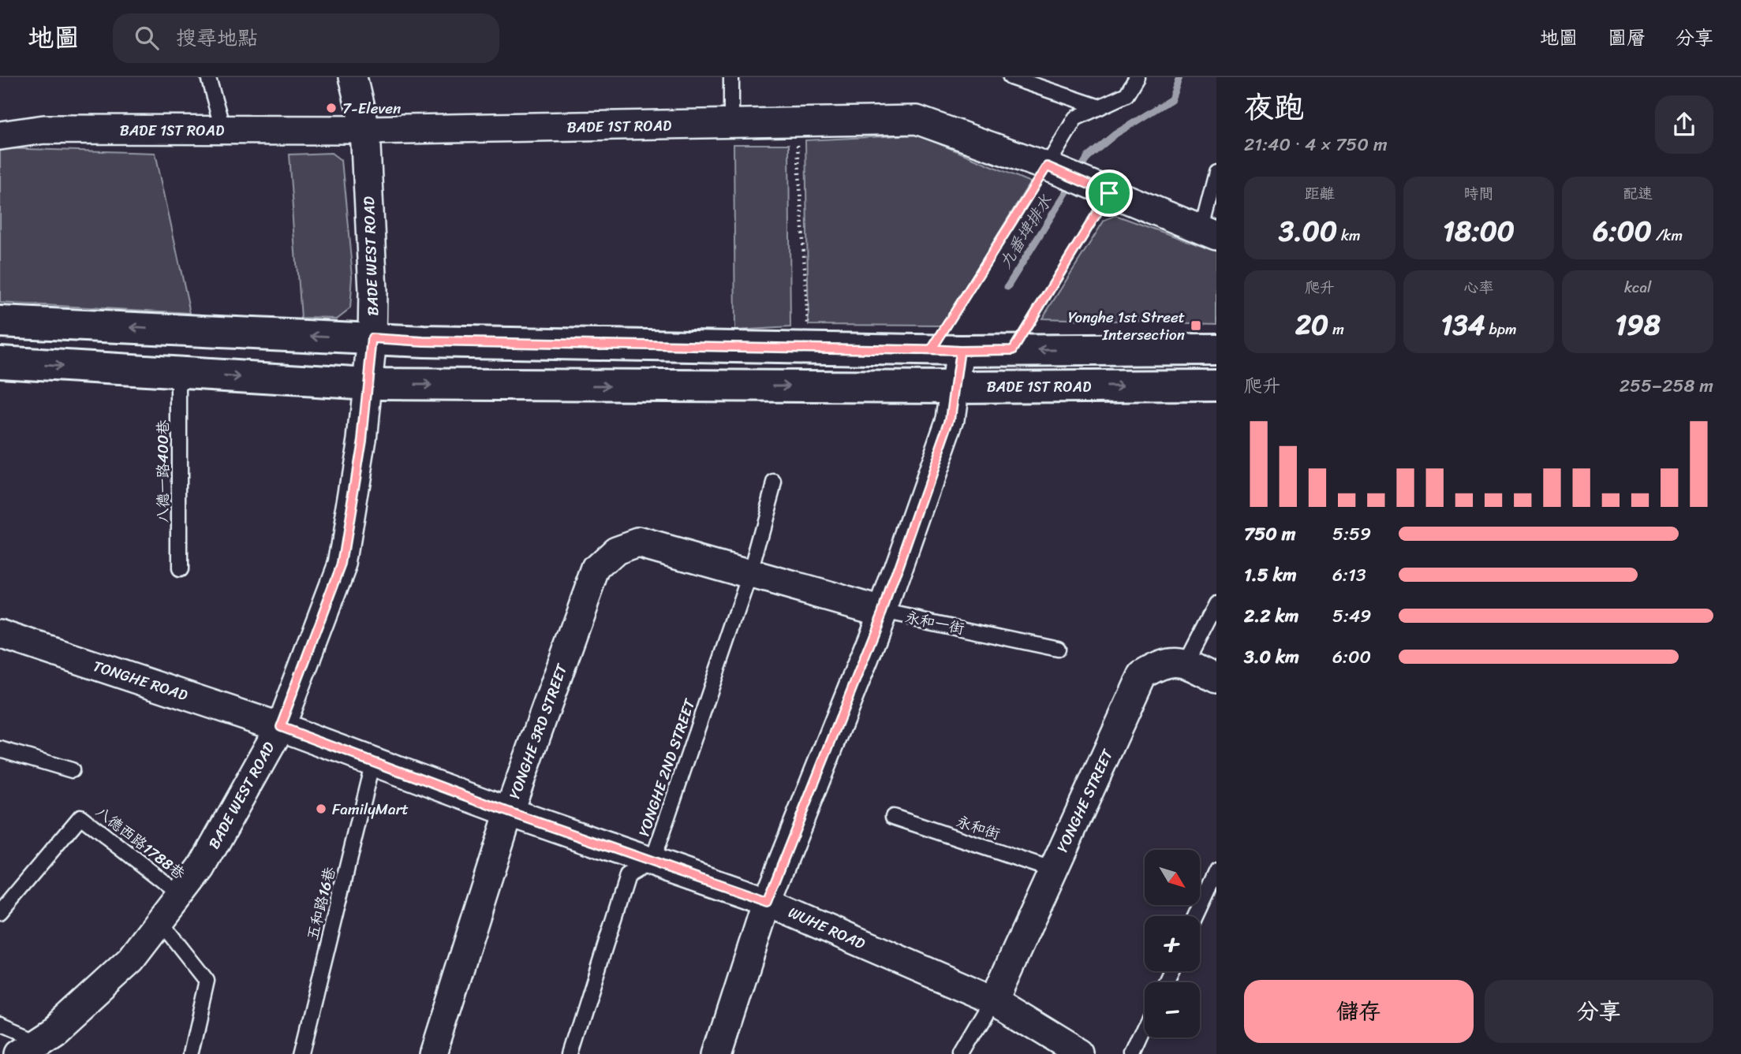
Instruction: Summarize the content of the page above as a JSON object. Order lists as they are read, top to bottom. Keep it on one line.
{"streets":{"street":["BADE 1ST ROAD","BADE WEST ROAD","永和一街","TONGHE ROAD","YONGHE 3RD STREET","YONGHE STREET","WUHE ROAD"],"lane":["八德一路400巷","YONGHE 2ND STREET","永和街","八德西路1788巷","五和路16巷"]},"crossings":[["BADE 1ST ROAD","BADE WEST ROAD"],["BADE 1ST ROAD","八德一路400巷"],["BADE WEST ROAD","TONGHE ROAD"],["BADE WEST ROAD","八德西路1788巷"],["BADE WEST ROAD","WUHE ROAD"],["永和一街","YONGHE 3RD STREET"],["永和一街","YONGHE 2ND STREET"],["TONGHE ROAD","WUHE ROAD"],["YONGHE 3RD STREET","YONGHE 2ND STREET"],["YONGHE 3RD STREET","WUHE ROAD"],["YONGHE 2ND STREET","WUHE ROAD"],["YONGHE STREET","永和街"],["YONGHE STREET","WUHE ROAD"],["五和路16巷","WUHE ROAD"]],"water":["九番埤排水"],"places":{"other":["7-Eleven","FamilyMart"],"transit":["Yonghe 1st Street Intersection"]},"north":"bottom right","page":{"header":"地圖","search":"搜尋地點","nav":["地圖","圖層","分享"],"heading":["夜跑","21:40 · 4 × 750 m"],"stats":[["距離","3.00 km"],["時間","18:00"],["配速","6:00 /km"],["爬升","20 m"],["心率","134 bpm"],["kcal","198"]],"chart":["爬升","255–258 m"],"list":[{"name":"750 m","note":"5:59"},{"name":"1.5 km","note":"6:13"},{"name":"2.2 km","note":"5:49"},{"name":"3.0 km","note":"6:00"}],"map_buttons":["+","−"],"buttons":["儲存","分享"]}}
